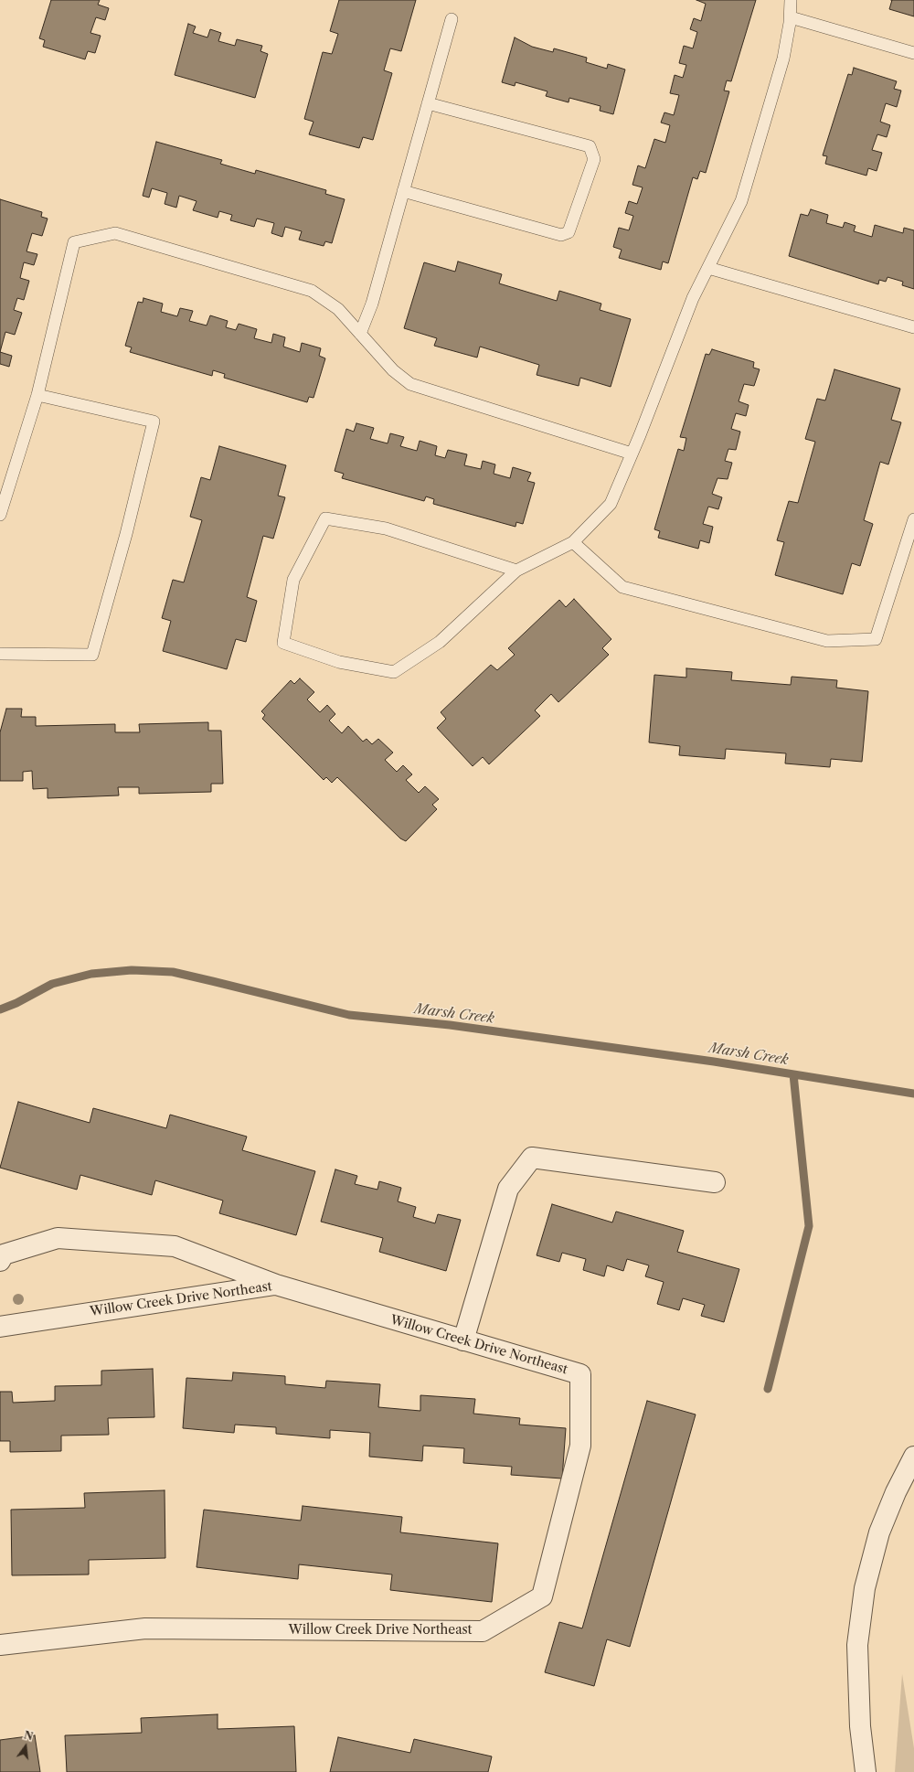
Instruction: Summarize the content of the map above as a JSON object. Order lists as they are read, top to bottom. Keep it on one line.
{"streets":{"street":["Willow Creek Drive Northeast"]},"water":["Marsh Creek"],"north":"top"}
